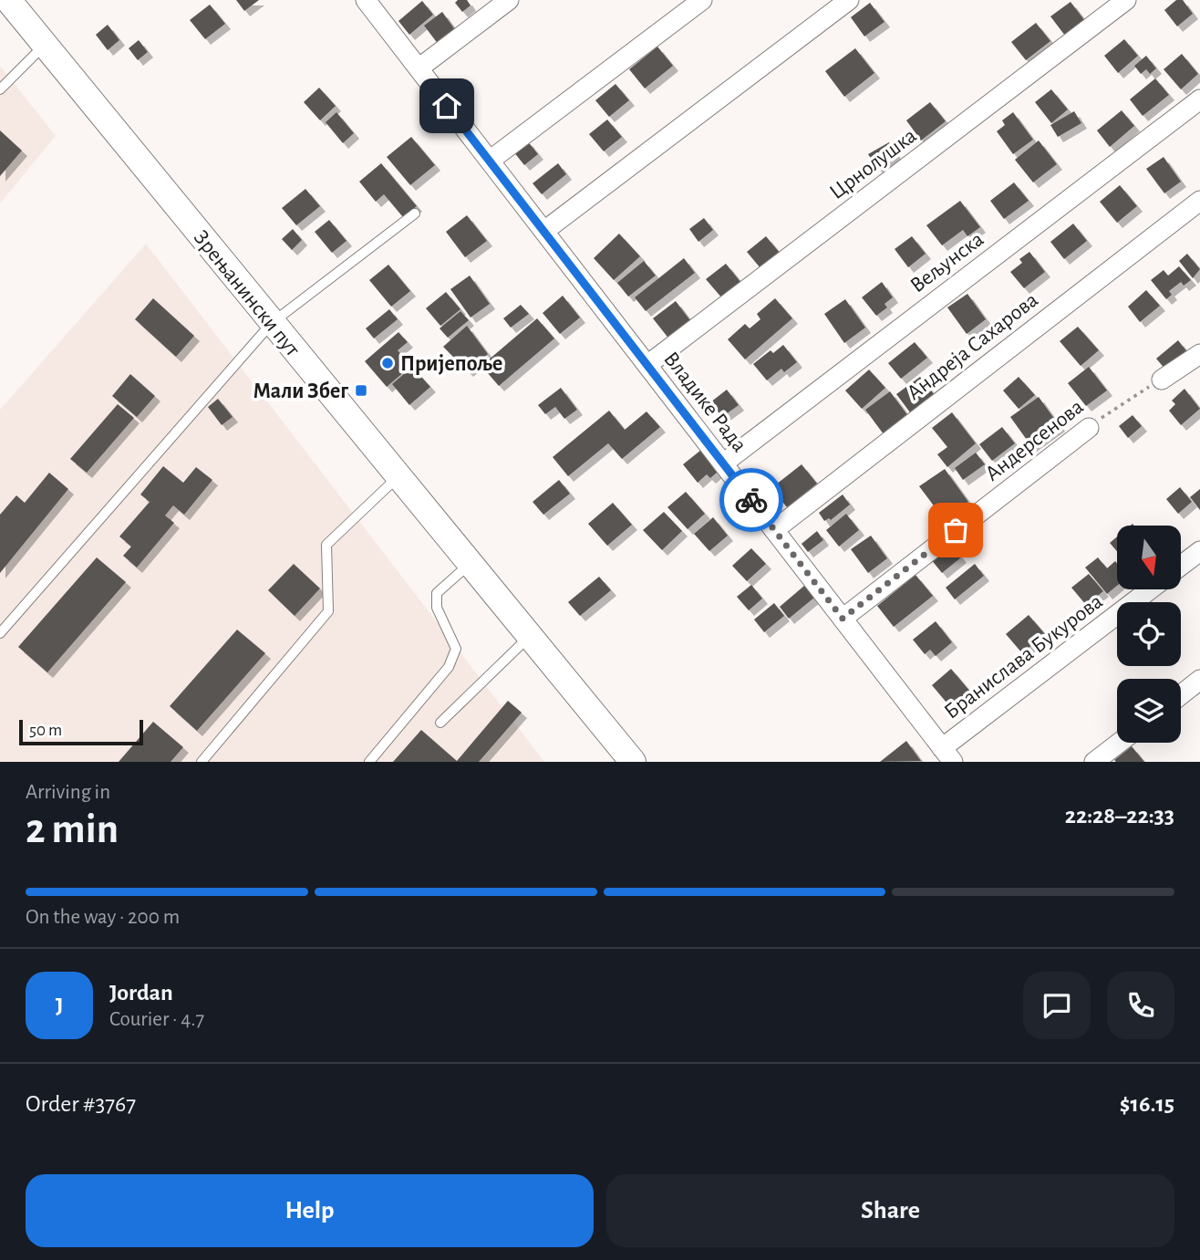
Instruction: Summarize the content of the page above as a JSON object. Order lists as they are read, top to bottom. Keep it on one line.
{"streets":{"main road":["Зрењанински пут"],"street":["Црнолушка","Вељунска","Андреја Сахарова","Владике Рада","Андерсенова","Бранислава Букурова"]},"crossings":[["Црнолушка","Владике Рада"],["Вељунска","Владике Рада"],["Андреја Сахарова","Владике Рада"],["Владике Рада","Андерсенова"],["Владике Рада","Бранислава Букурова"]],"places":{"other":["Пријепоље"],"transit":["Мали Збег"]},"scale_bar":"50 m","north":"bottom","page":{"scale":"50 m","heading":["2 min","Arriving in","22:28–22:33"],"panel":["Jordan","Courier · 4.7","Order #3767","$16.15"],"bar":"On the way · 200 m","round":"J","buttons":["Help","Share"]}}
